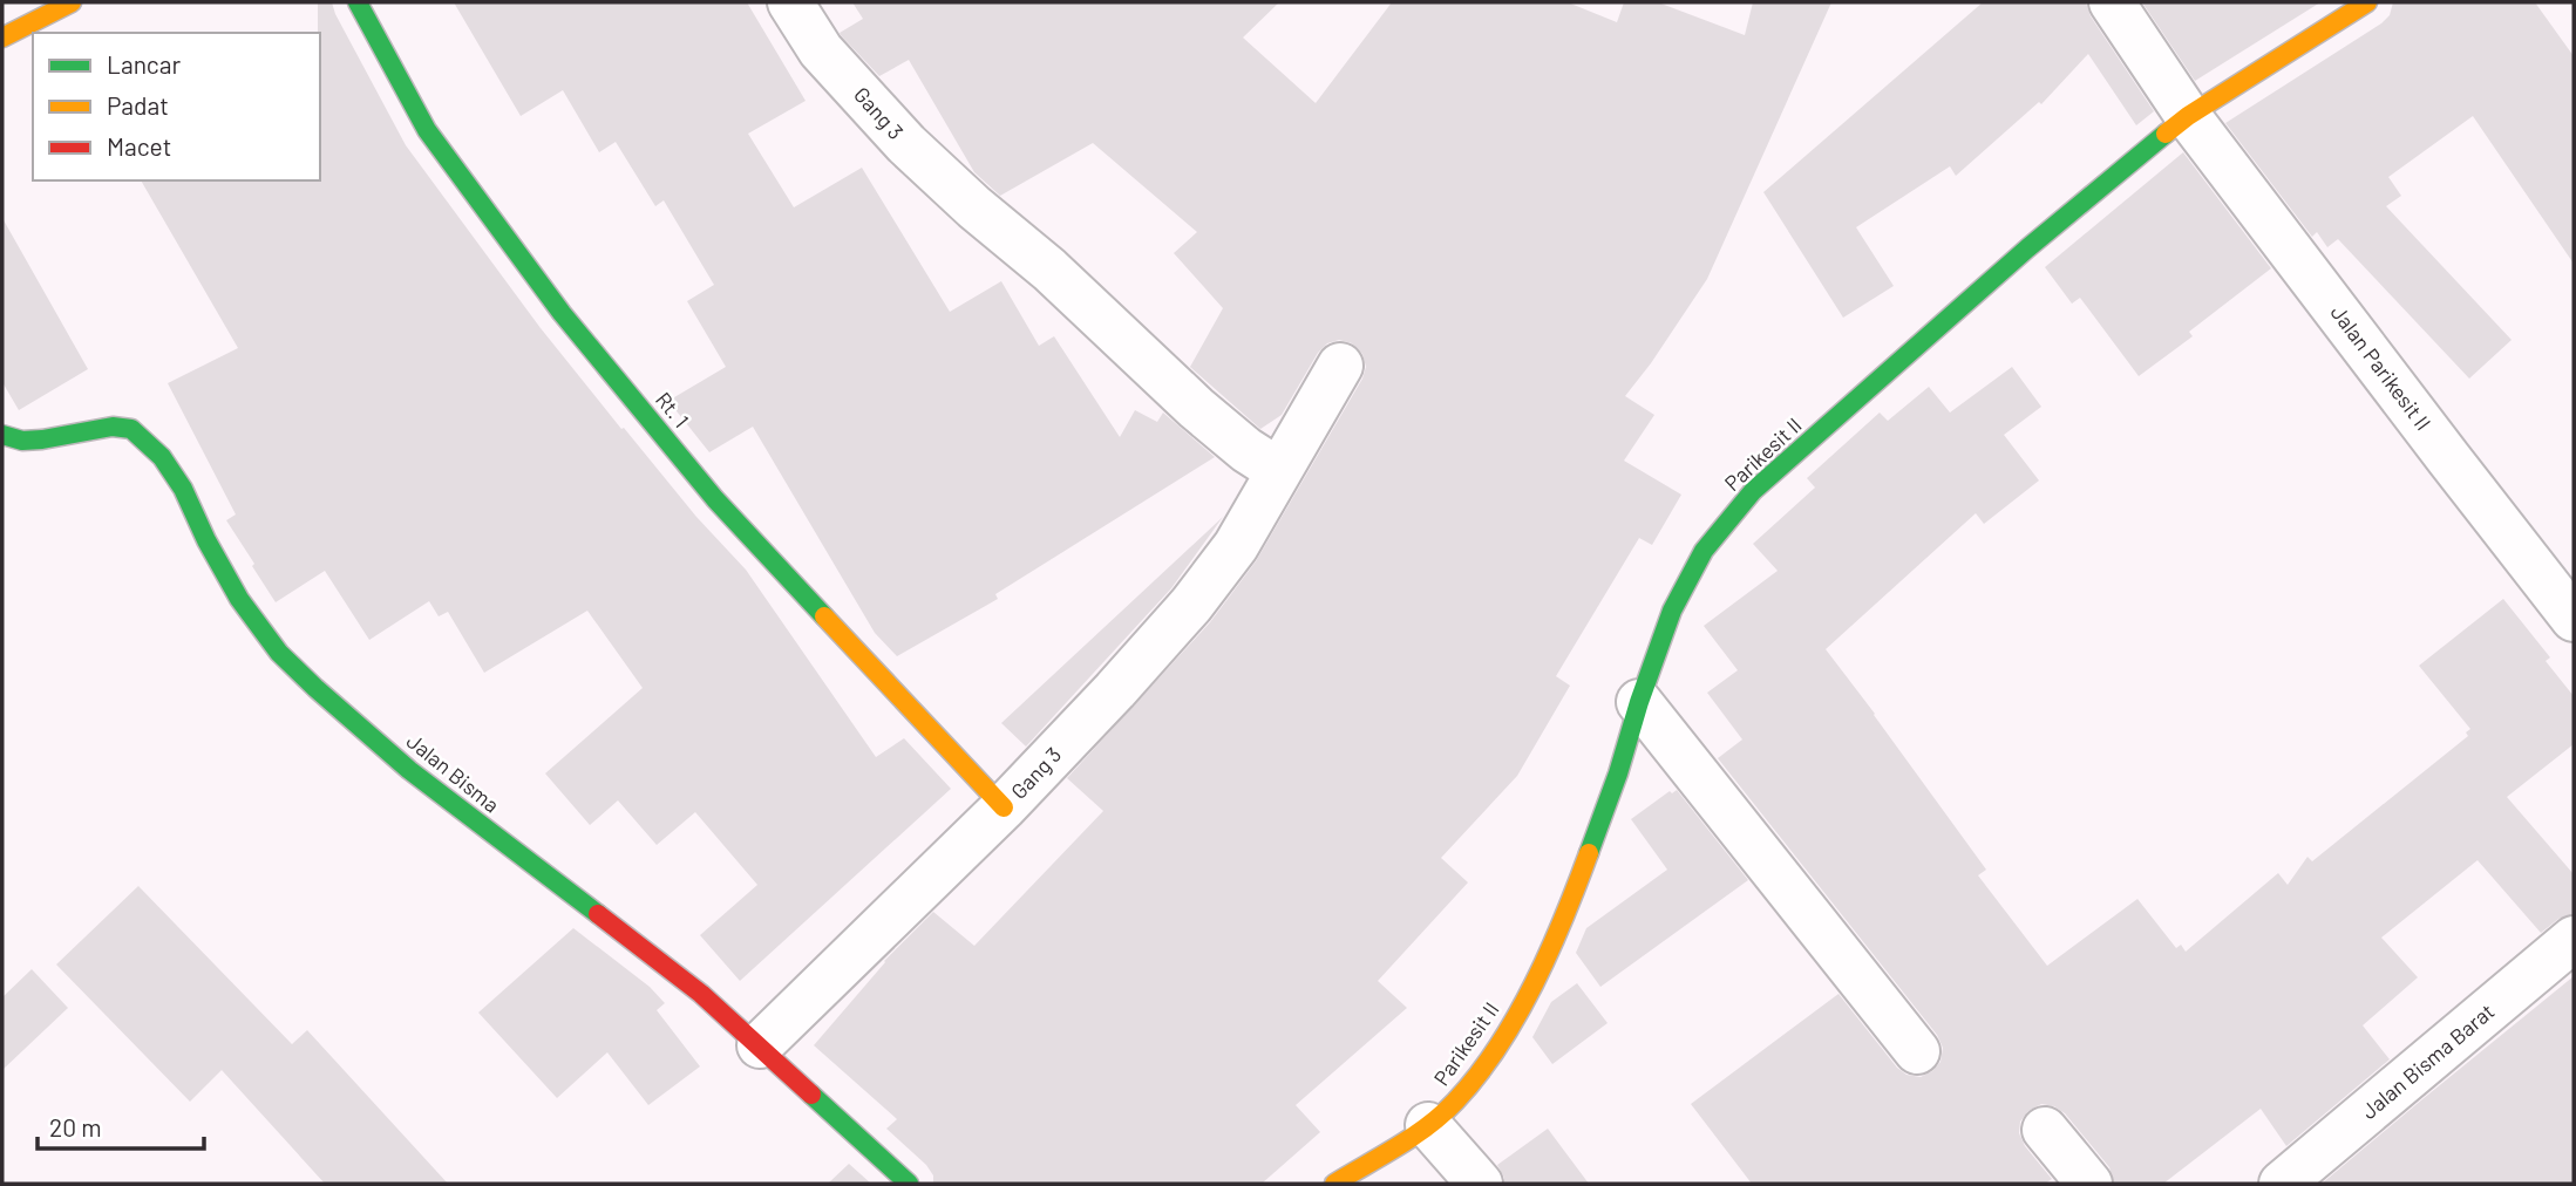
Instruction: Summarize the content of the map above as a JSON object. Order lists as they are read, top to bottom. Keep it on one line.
{"streets":{"street":["Gang 3","Jalan Parikesit II","Rt. 1","Parikesit II","Jalan Bisma","Jalan Bisma Barat"]},"crossings":[["Gang 3","Rt. 1"],["Gang 3","Jalan Bisma"],["Jalan Parikesit II","Parikesit II"]],"legend":["Lancar","Padat","Macet"],"scale_bar":"20 m"}
